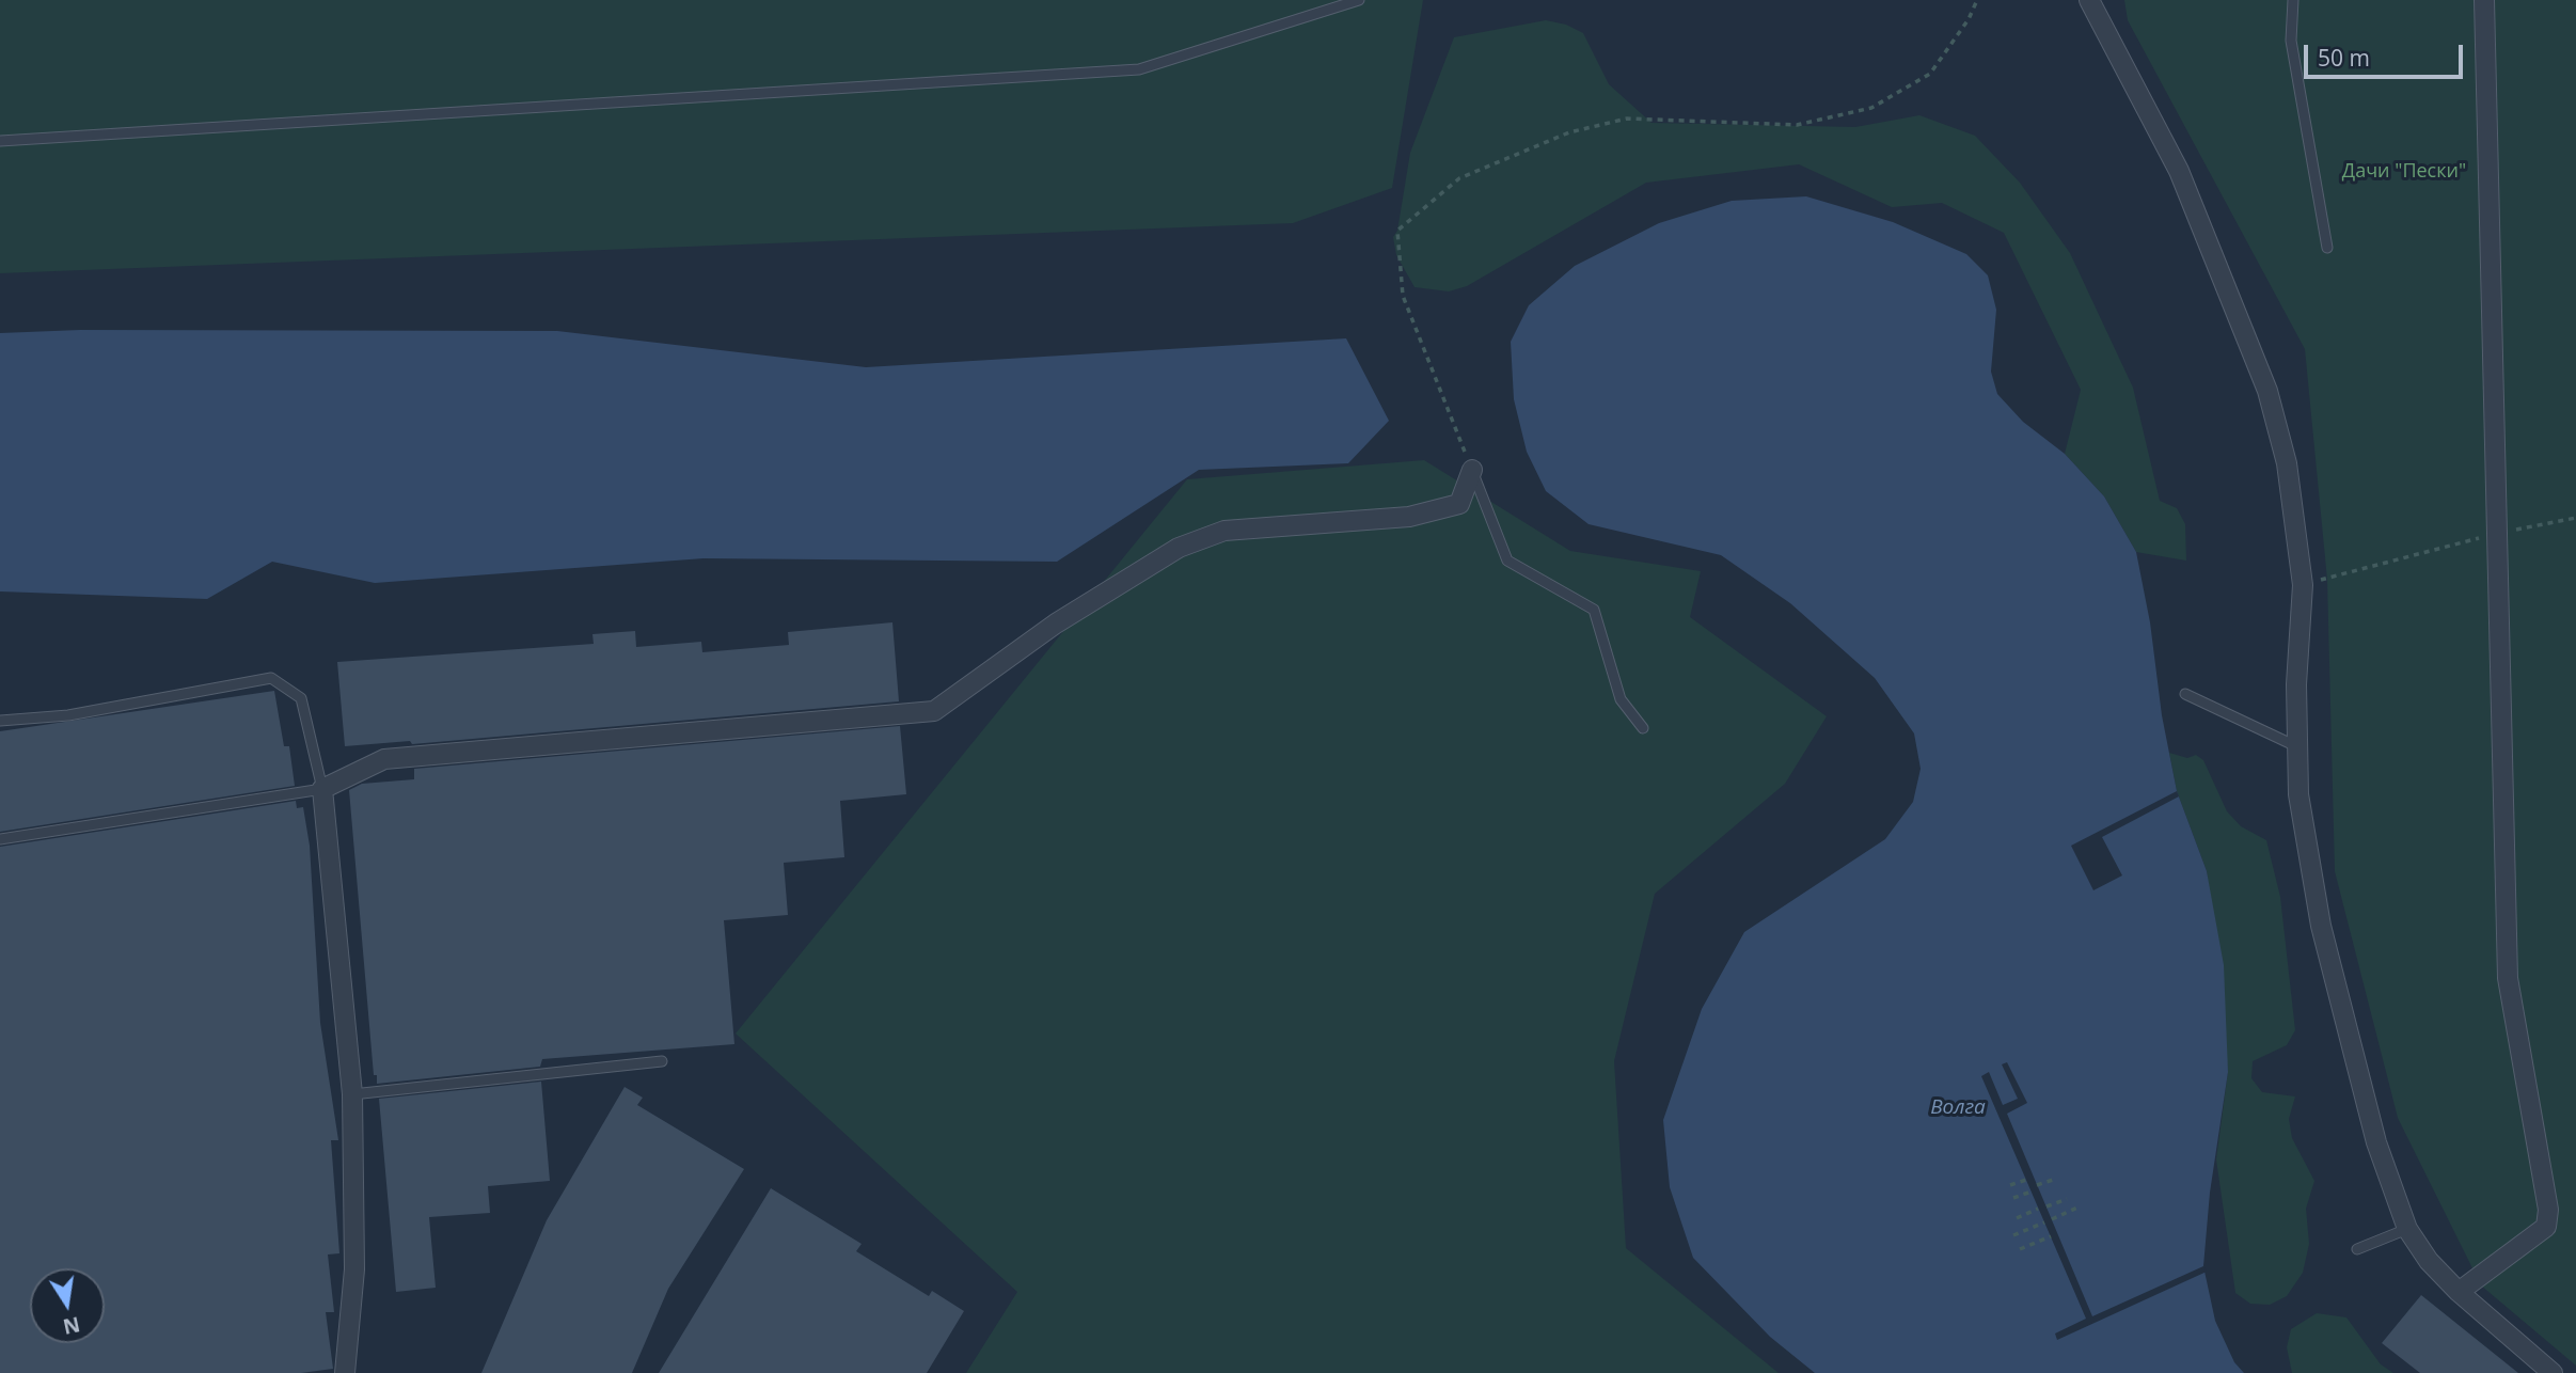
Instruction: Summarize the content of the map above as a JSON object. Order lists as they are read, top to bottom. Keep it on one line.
{"water":["Волга"],"parks":["Дачи \"Пески\""],"scale_bar":"50 m","north":"bottom"}
